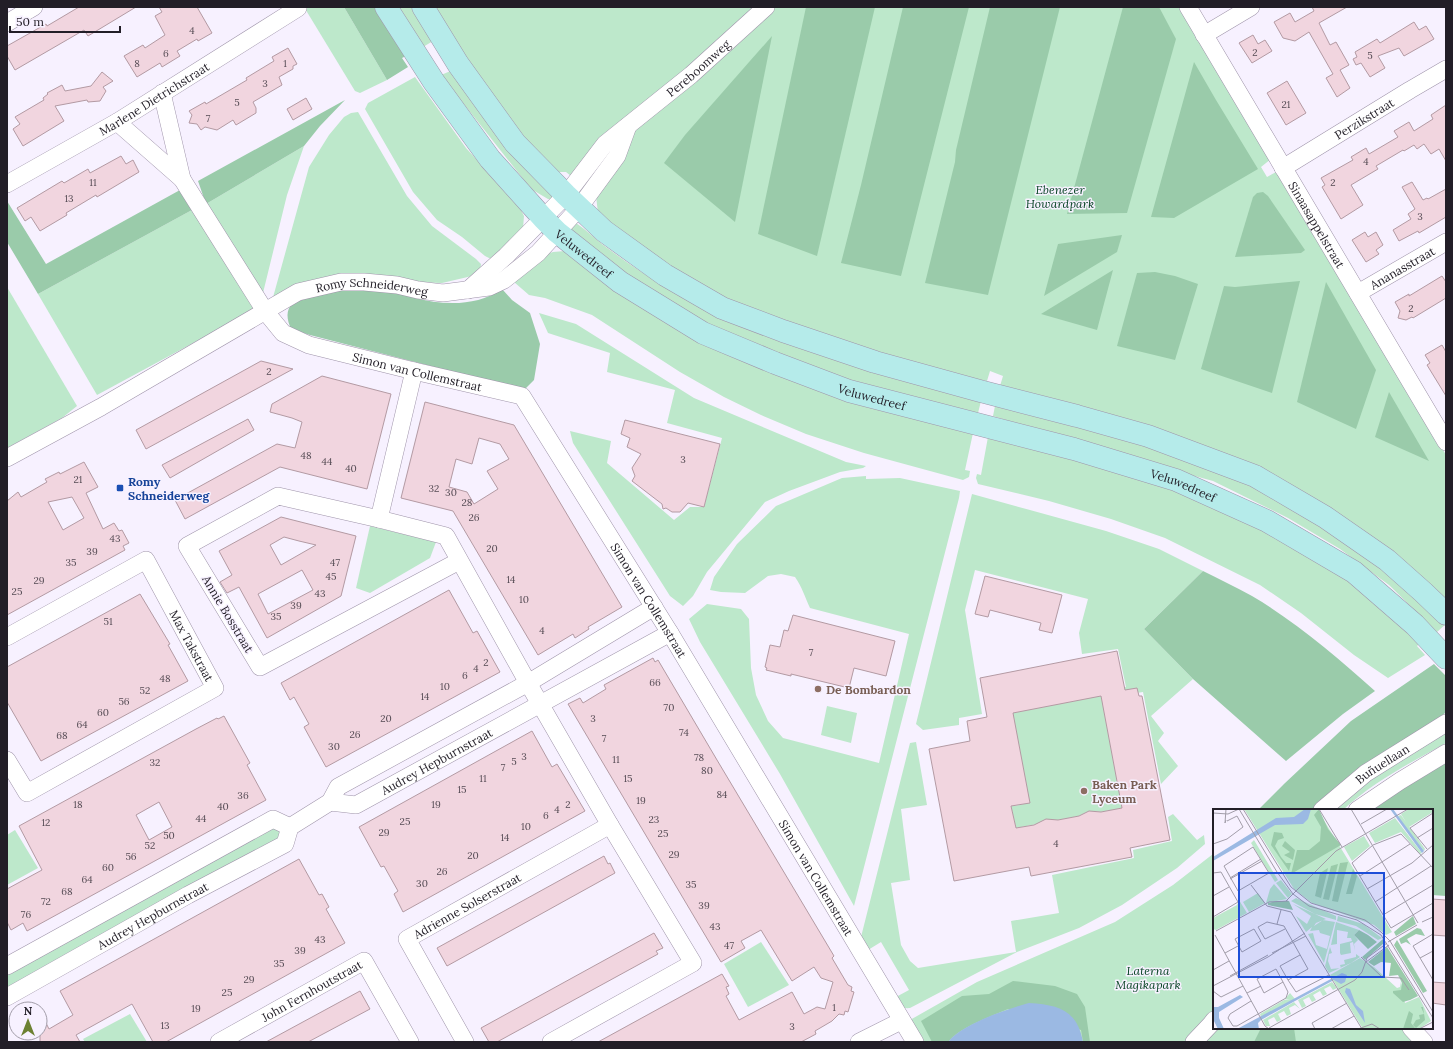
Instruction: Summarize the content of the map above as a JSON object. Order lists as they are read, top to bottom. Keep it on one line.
{"streets":{"main road":["Veluwedreef"],"street":["Pereboomweg","Marlene Dietrichstraat","Perzikstraat","Sinaasappelstraat","Ananasstraat","Romy Schneiderweg","Simon van Collemstraat","Annie Bosstraat","Max Takstraat","Audrey Hepburnstraat","Buñuellaan","Adrienne Solserstraat","John Fernhoutstraat"]},"crossings":[["Pereboomweg","Veluwedreef"],["Pereboomweg","Romy Schneiderweg"],["Perzikstraat","Sinaasappelstraat"],["Sinaasappelstraat","Ananasstraat"],["Veluwedreef","Romy Schneiderweg"],["Romy Schneiderweg","Simon van Collemstraat"],["Simon van Collemstraat","Audrey Hepburnstraat"],["Annie Bosstraat","Audrey Hepburnstraat"]],"parks":["Ebenezer Howardpark","Laterna Magikapark"],"places":{"transit":["Romy Schneiderweg"],"other":["De Bombardon","Baken Park Lyceum"]},"house_numbers":["4","2","6","5","8","1","3","5","21","7","4","11","2","13","3","2","2","48","3","44","40","21","32","30","28","26","43","20","39","35","47","45","14","29","25","43","10","39","35","51","4","7","2","4","6","48","66","10","52","14","56","70","60","20","3","64","74","26","68","7","30","3","78","11","5","32","7","80","11","15","15","84","36","19","18","19","2","40","4","6","44","23","25","12","10","29","25","50","14","4","52","29","20","56","60","26","64","30","35","68","72","39","76","43","43","47","39","35","29","25","1","19","13","3"],"scale_bar":"50 m","north":"top"}
